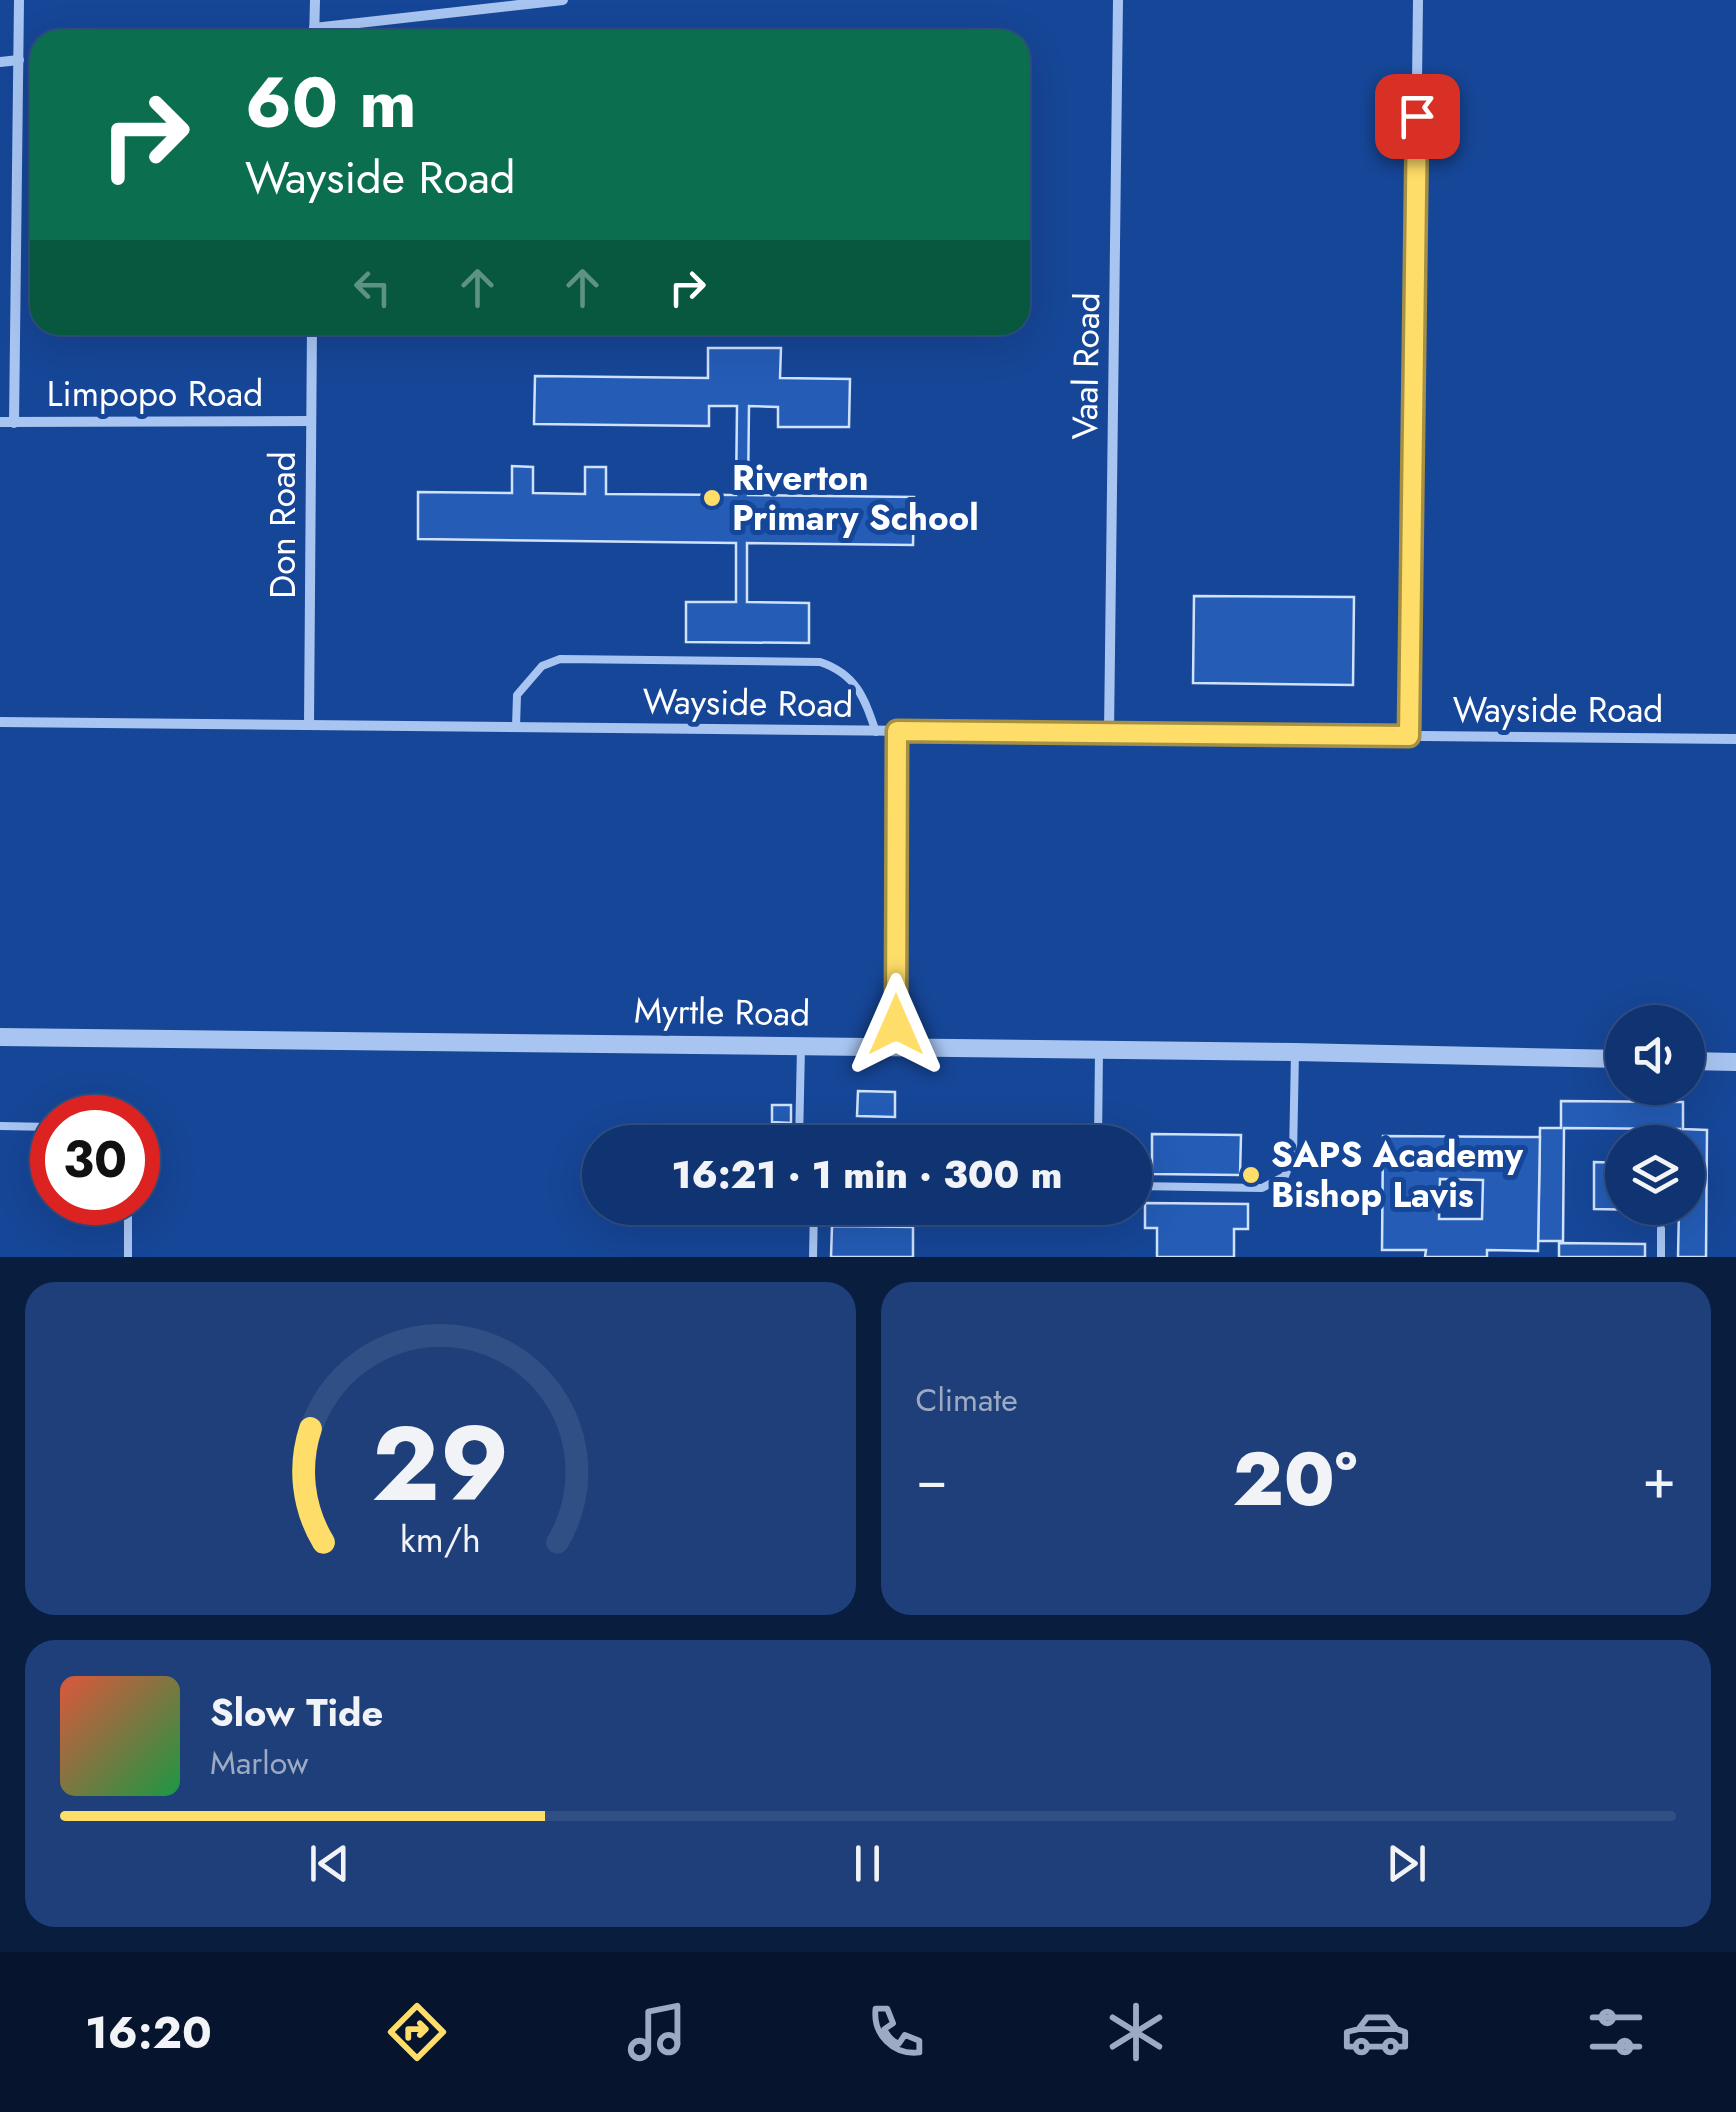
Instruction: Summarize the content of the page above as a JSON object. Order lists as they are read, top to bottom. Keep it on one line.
{"streets":{"street":["Vaal Road","Limpopo Road","Don Road","Wayside Road","Myrtle Road"]},"crossings":[["Vaal Road","Wayside Road"],["Limpopo Road","Don Road"],["Don Road","Wayside Road"]],"places":["Riverton Primary School","SAPS Academy Bishop Lavis"],"page":{"turn":["60 m","Wayside Road"],"limit":"30","trip":"16:21 · 1 min · 300 m","tile":"Climate","heat":["−","20°","+"],"song":["Slow Tide","Marlow"],"tabs":"16:20","gauge":["29","km/h"]}}
